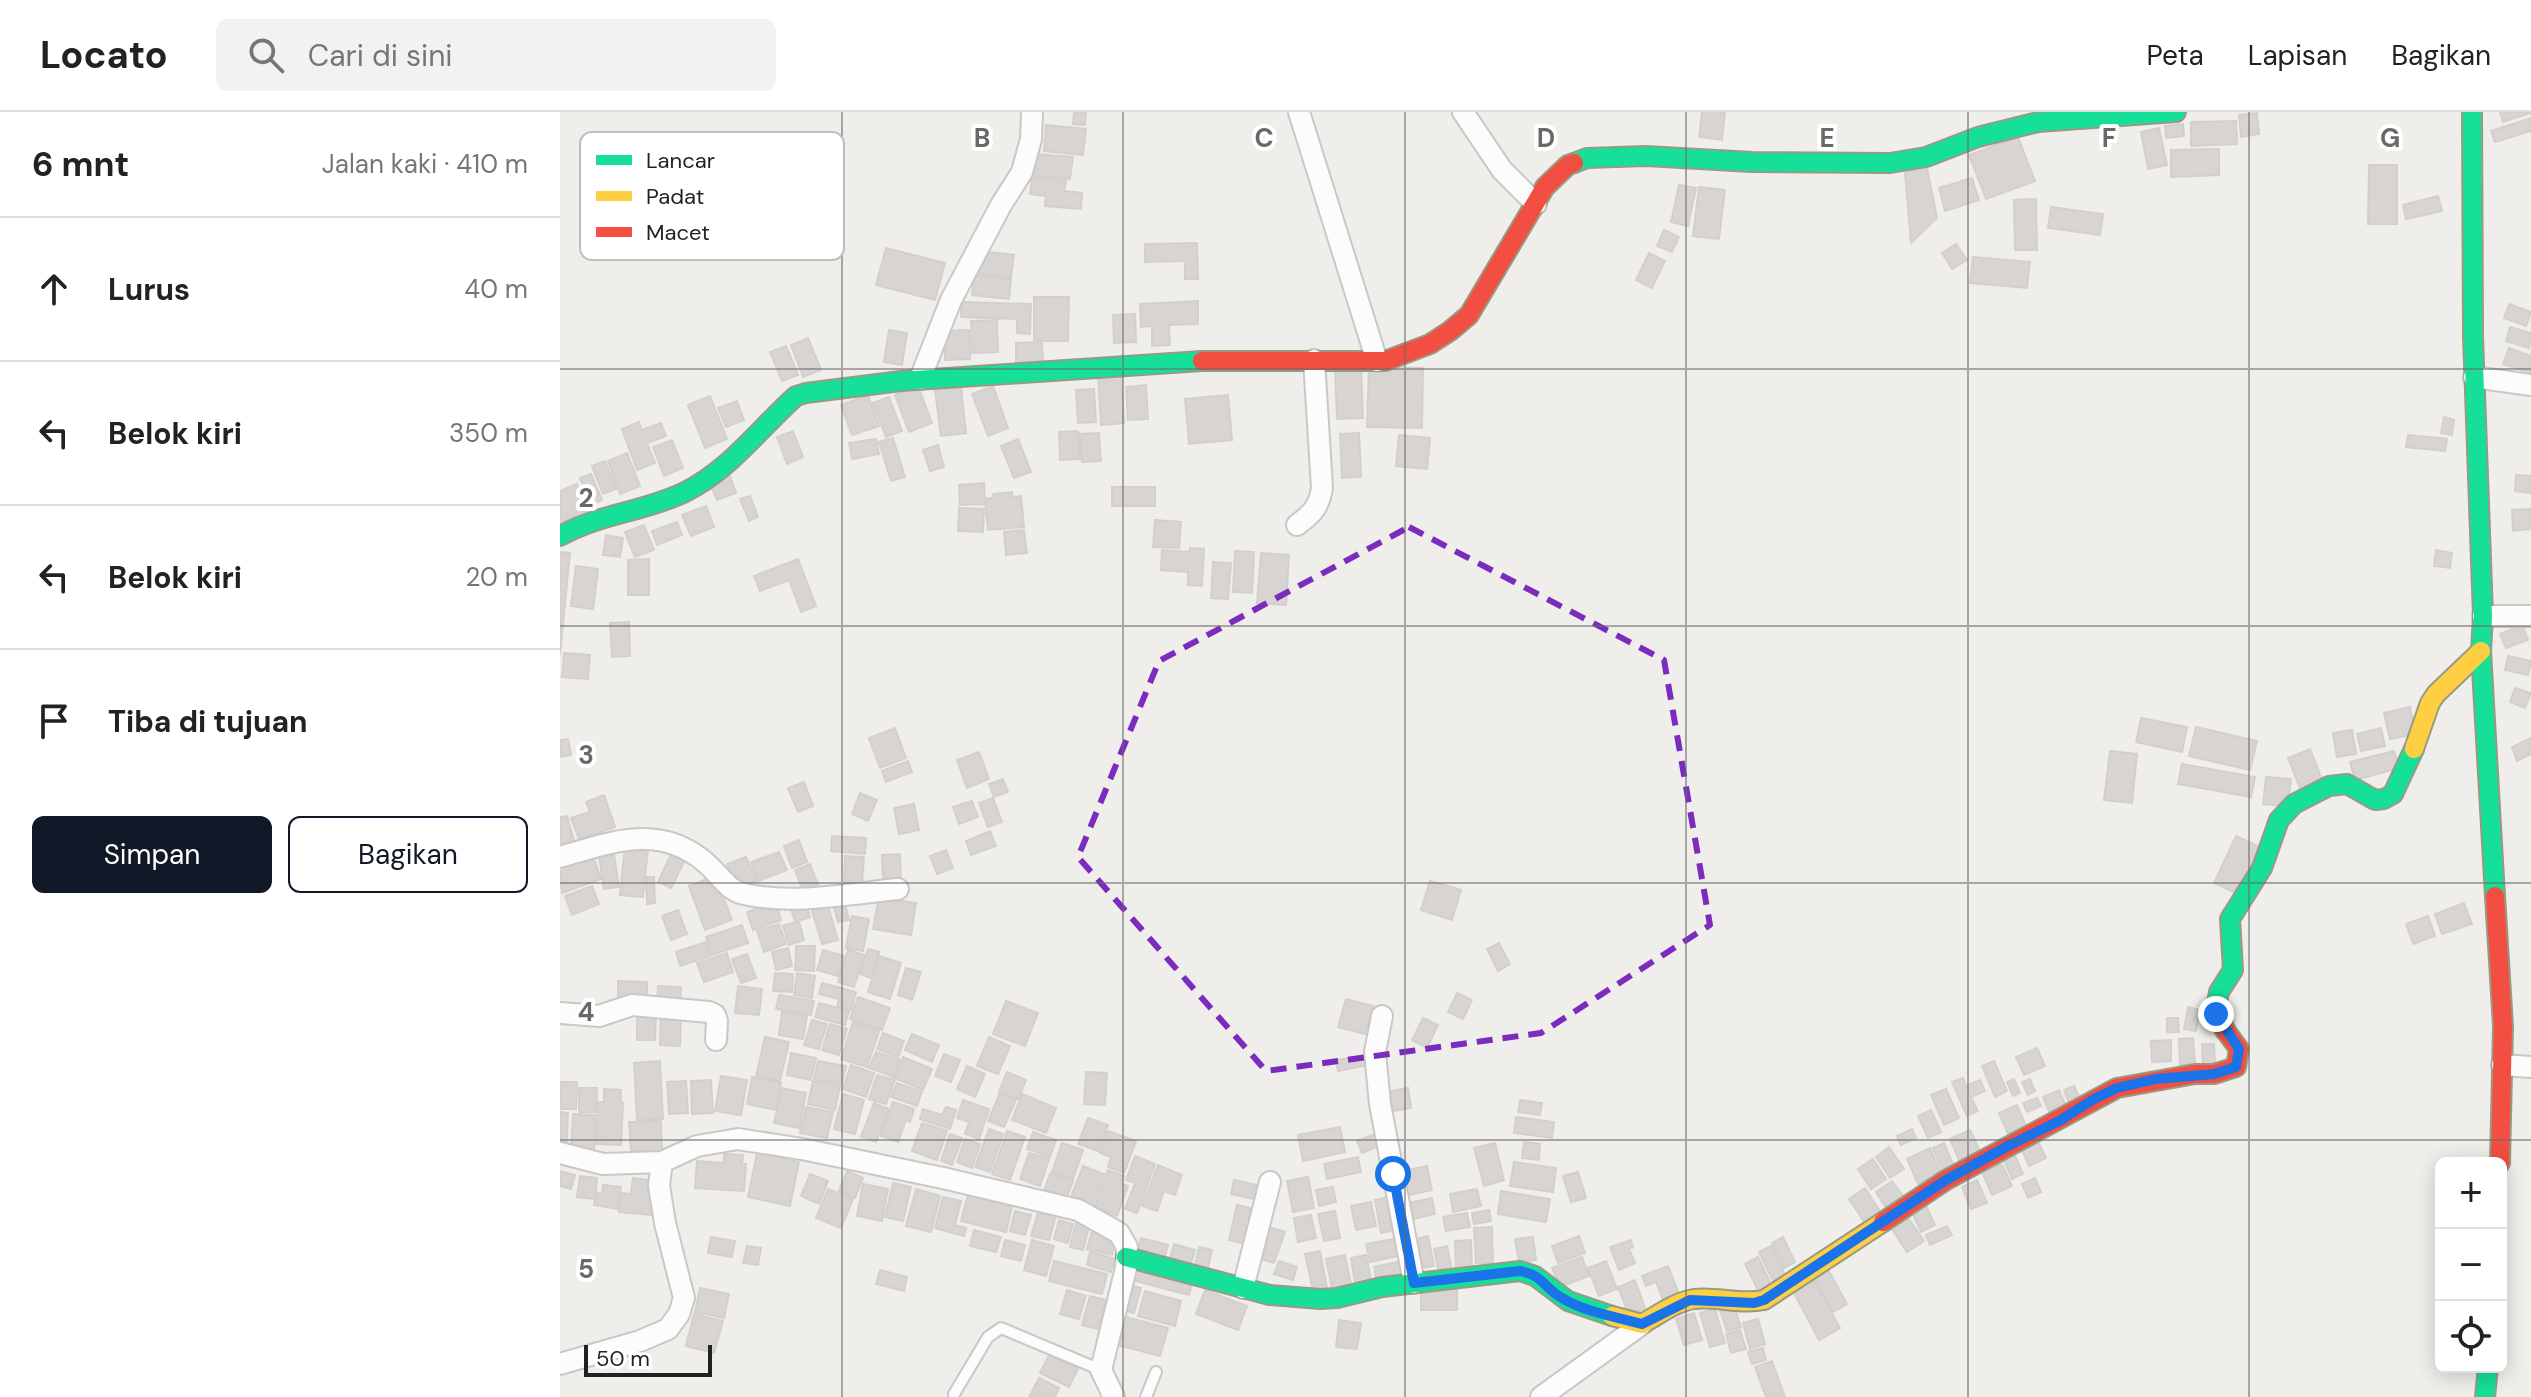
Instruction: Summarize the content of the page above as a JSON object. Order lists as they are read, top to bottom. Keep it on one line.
{"legend":["Lancar","Padat","Macet"],"scale_bar":"50 m","page":{"header":"Locato","search":"Cari di sini","nav":["Peta","Lapisan","Bagikan"],"heading":["6 mnt","Jalan kaki · 410 m"],"list":[["Lurus","40 m"],["Belok kiri","350 m"],["Belok kiri","20 m"],"Tiba di tujuan"],"buttons":["Simpan","Bagikan"],"map_buttons":["+","−"],"scale":"50 m"},"grid":{"columns":["B","C","D","E","F","G"],"rows":["2","3","4","5"]}}
